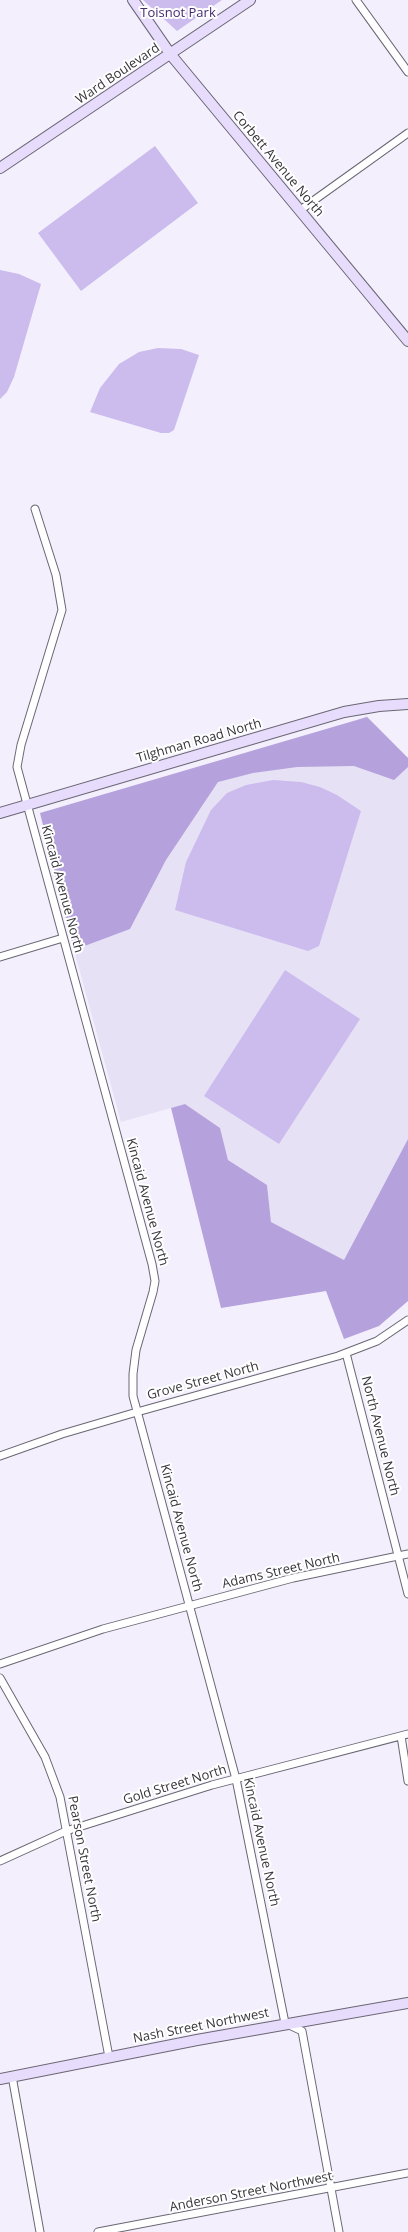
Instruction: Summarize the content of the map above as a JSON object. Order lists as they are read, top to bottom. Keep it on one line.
{"streets":{"street":["Ward Boulevard","Corbett Avenue North","Tilghman Road North","Kincaid Avenue North","Grove Street North","North Avenue North","Adams Street North","Gold Street North","Pearson Street North","Nash Street Northwest","Anderson Street Northwest"]},"crossings":[["Ward Boulevard","Corbett Avenue North"],["Tilghman Road North","Kincaid Avenue North"],["Kincaid Avenue North","Grove Street North"],["Kincaid Avenue North","Adams Street North"],["Kincaid Avenue North","Gold Street North"],["Kincaid Avenue North","Nash Street Northwest"],["Grove Street North","North Avenue North"],["North Avenue North","Adams Street North"],["Gold Street North","Pearson Street North"],["Pearson Street North","Nash Street Northwest"]],"parks":["Toisnot Park"]}
